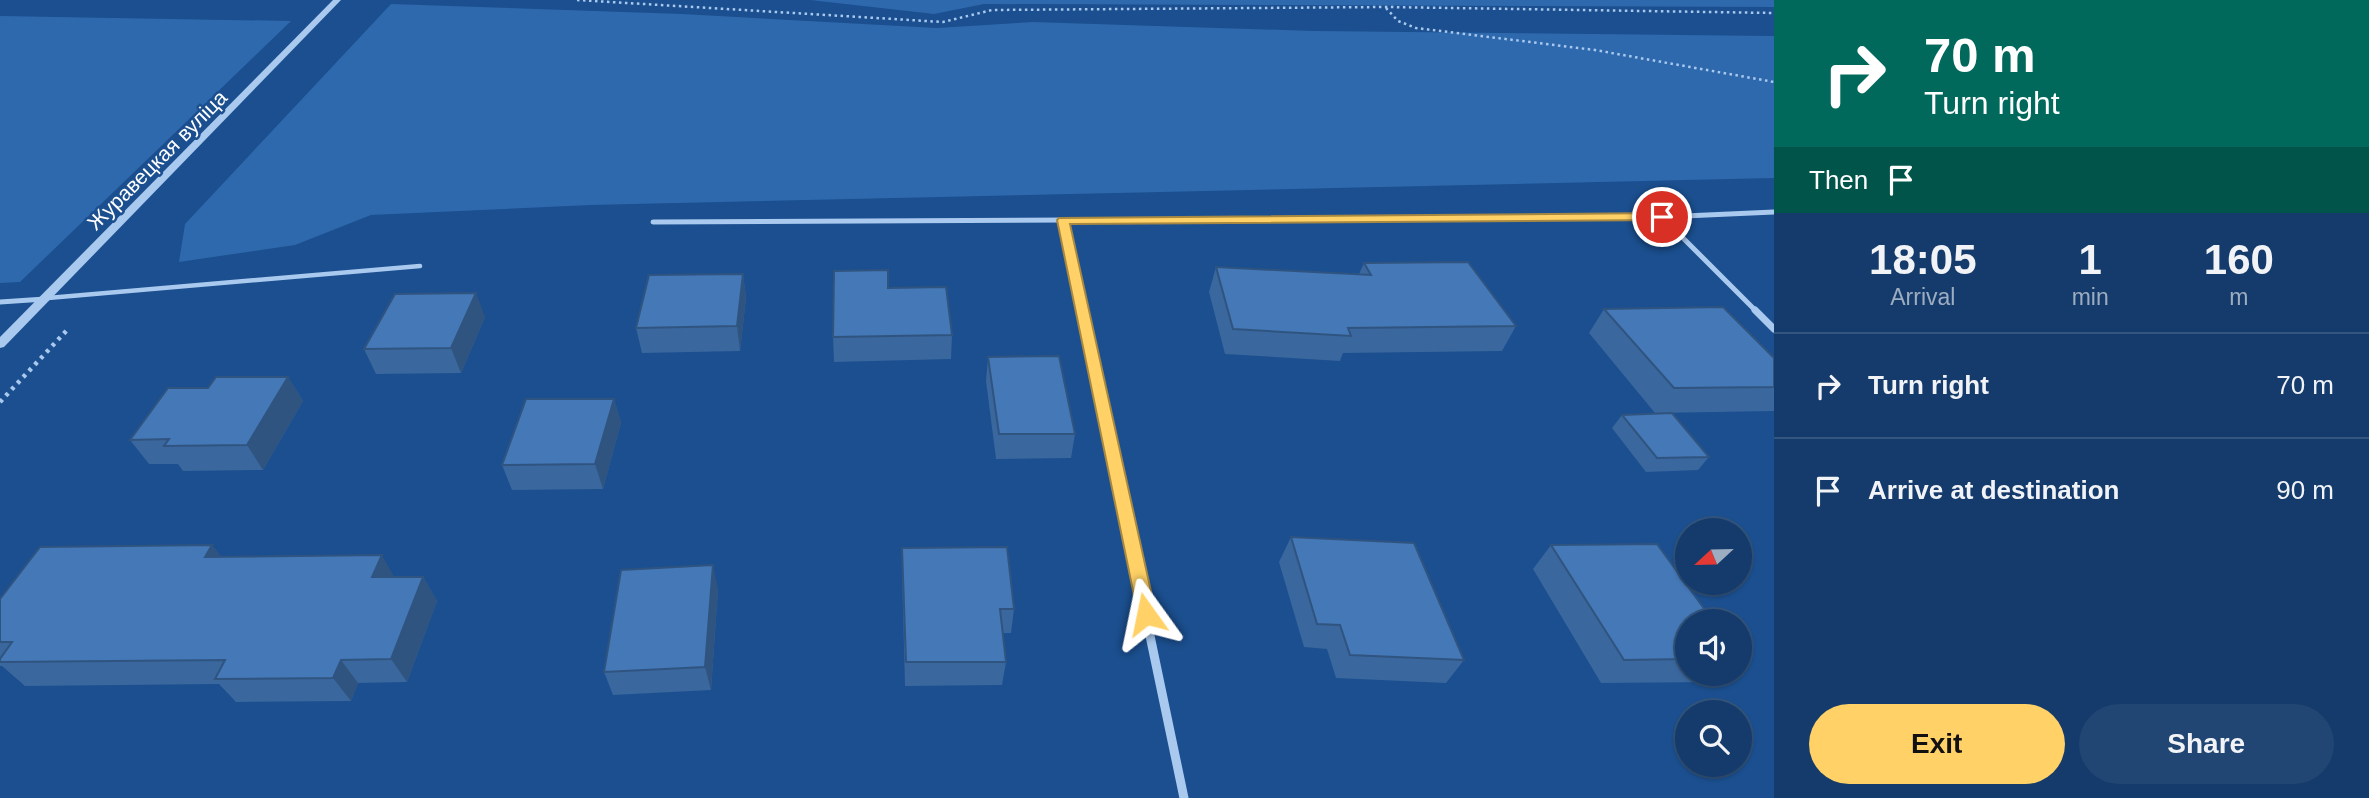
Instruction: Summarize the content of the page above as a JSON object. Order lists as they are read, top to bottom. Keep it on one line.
{"streets":{"street":["Журавецкая вуліца"]},"north":"left","page":{"turn":["70 m","Turn right"],"then":"Then","eta":["18:05","Arrival","1","min","160","m"],"list":[{"name":"Turn right","value":"70 m"},{"name":"Arrive at destination","value":"90 m"}],"buttons":["Exit","Share"]}}
